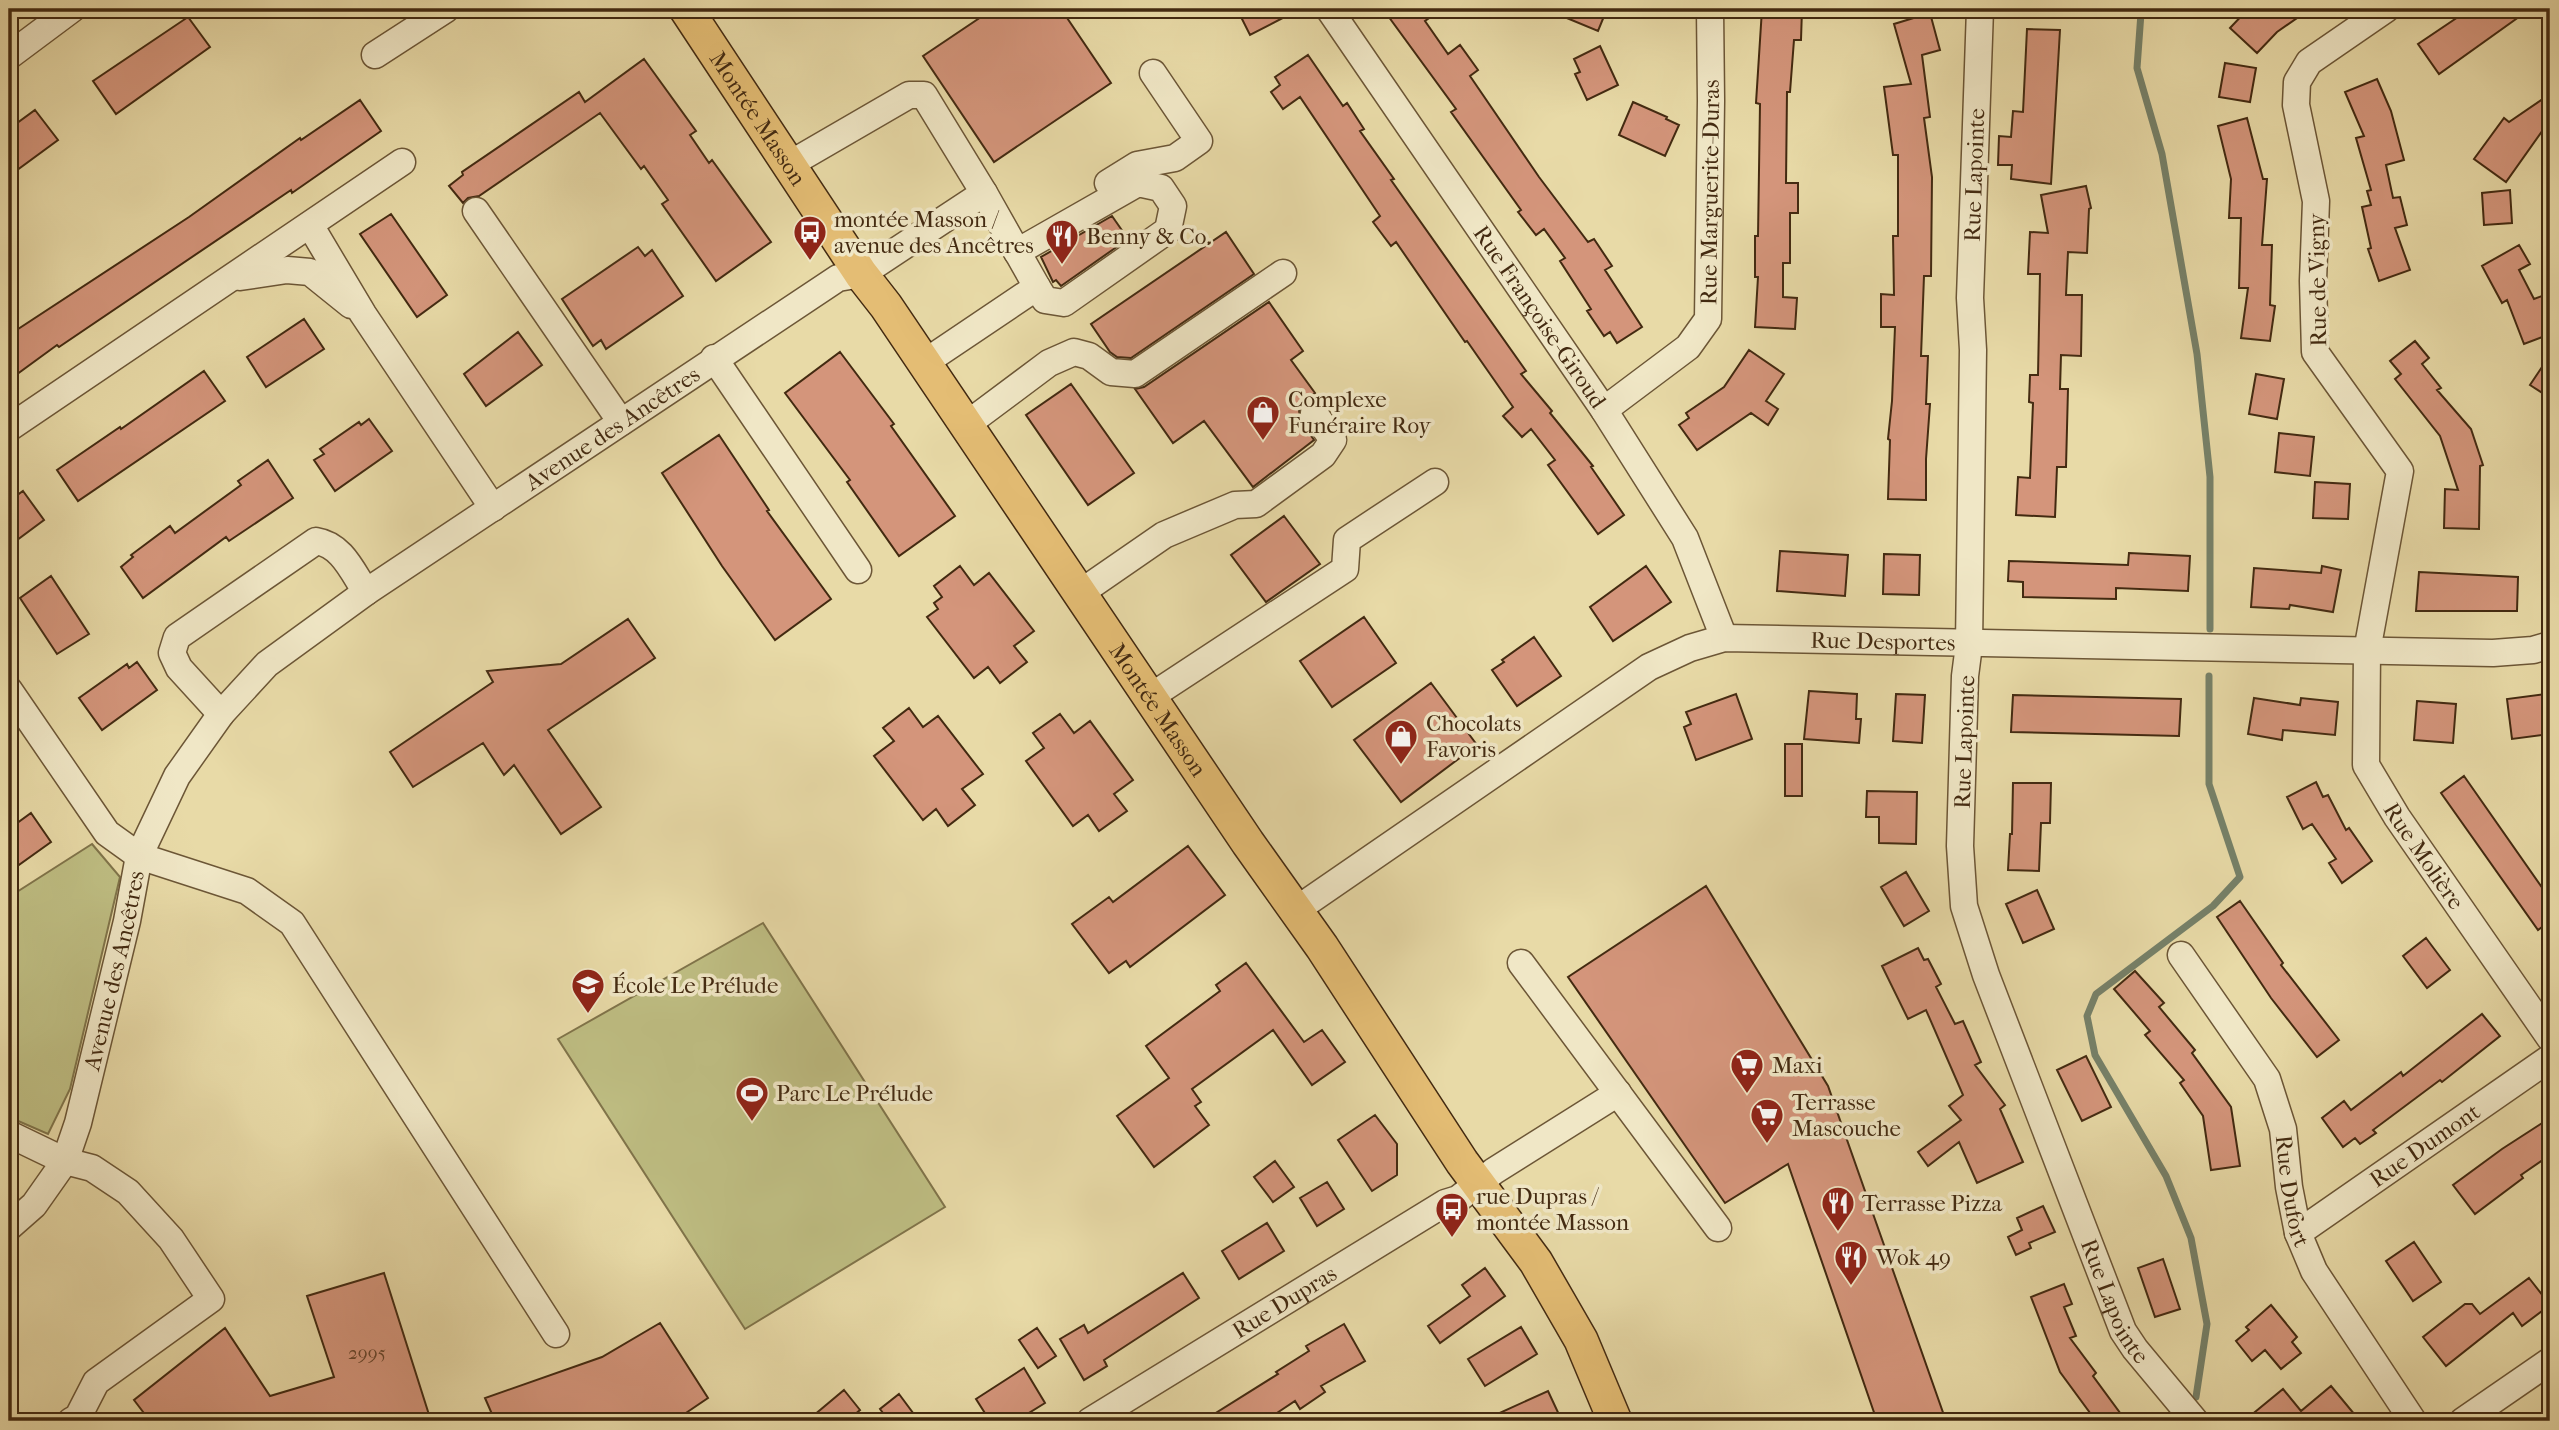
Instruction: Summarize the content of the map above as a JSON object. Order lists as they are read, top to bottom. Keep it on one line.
{"streets":{"main road":["Montée Masson"],"street":["Rue Lapointe","Rue Marguerite-Duras","Rue de Vigny","Rue Françoise-Giroud","Avenue des Ancêtres","Rue Desportes","Rue Molière","Rue Dumont","Rue Dufort","Rue Dupras"]},"crossings":[["Montée Masson","Avenue des Ancêtres"],["Montée Masson","Rue Desportes"],["Montée Masson","Rue Dupras"],["Rue Lapointe","Rue Desportes"],["Rue Marguerite-Duras","Rue Françoise-Giroud"],["Rue de Vigny","Rue Desportes"],["Rue de Vigny","Rue Molière"],["Rue Françoise-Giroud","Rue Desportes"],["Rue Desportes","Rue Molière"],["Rue Dumont","Rue Dufort"]],"places":{"bus stop":["montée Masson / avenue des Ancêtres","rue Dupras / montée Masson"],"restaurant":["Benny & Co.","Terrasse Pizza","Wok 49"],"shop":["Complexe Funéraire Roy","Chocolats Favoris"],"school or university":["École Le Prélude"],"supermarket":["Maxi","Terrasse Mascouche"],"sports":["Parc Le Prélude"]},"house_numbers":["2995"]}
